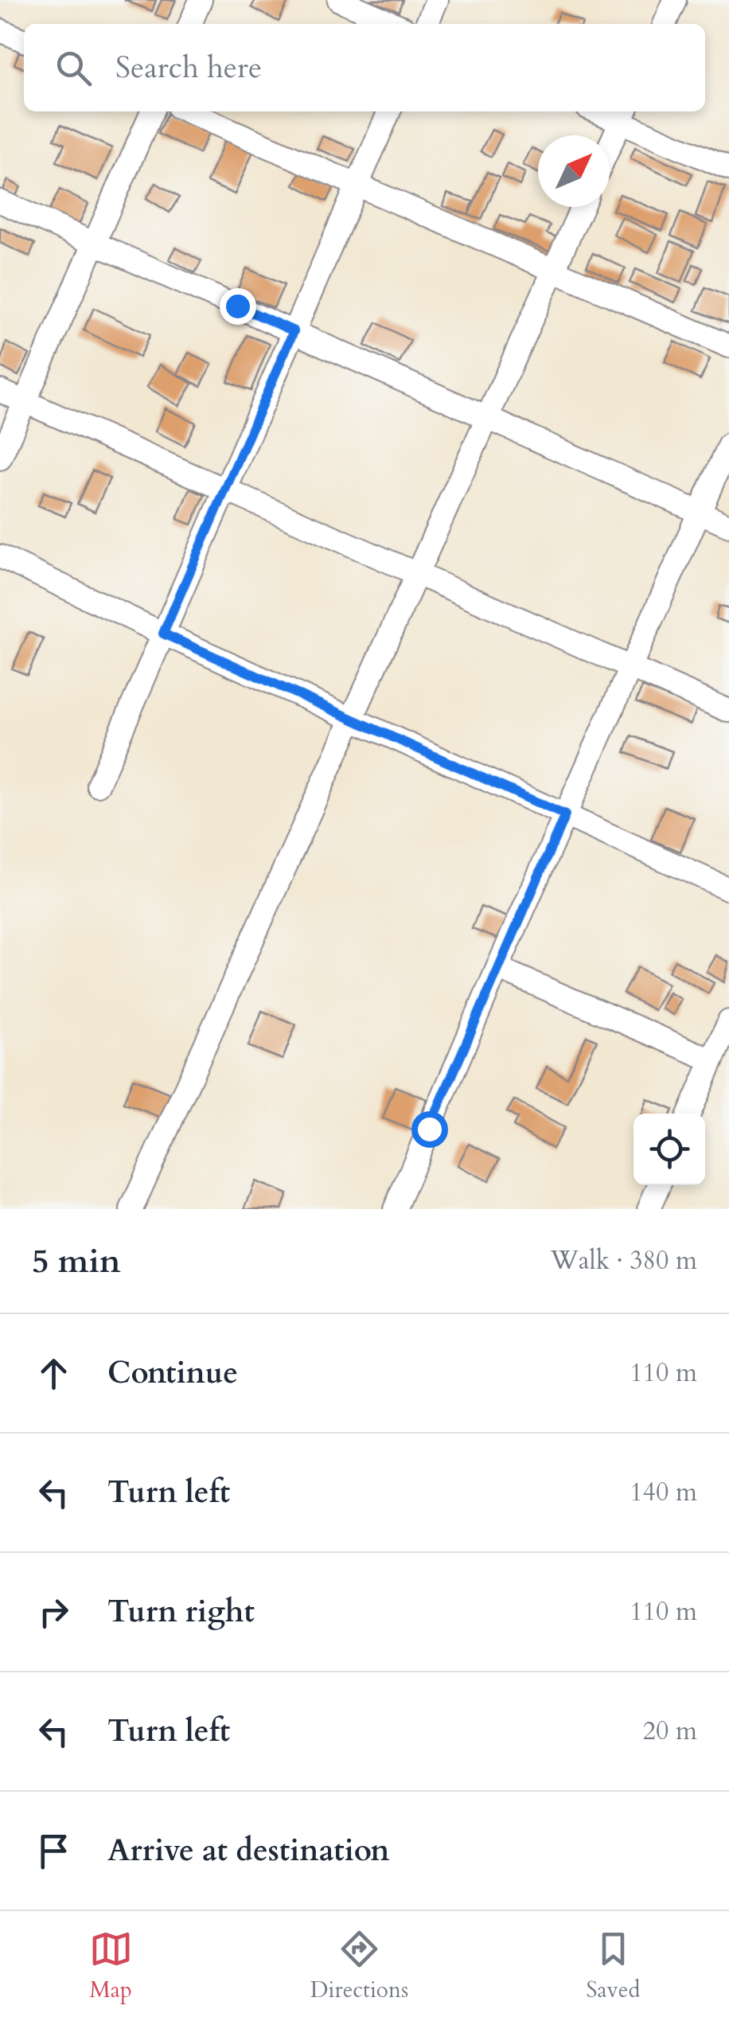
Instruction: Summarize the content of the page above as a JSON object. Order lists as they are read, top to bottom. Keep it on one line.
{"north":"top right","page":{"search":"Search here","heading":["5 min","Walk · 380 m"],"list":[["Continue","110 m"],["Turn left","140 m"],["Turn right","110 m"],["Turn left","20 m"],"Arrive at destination"],"nav":["Map","Directions","Saved"]}}
